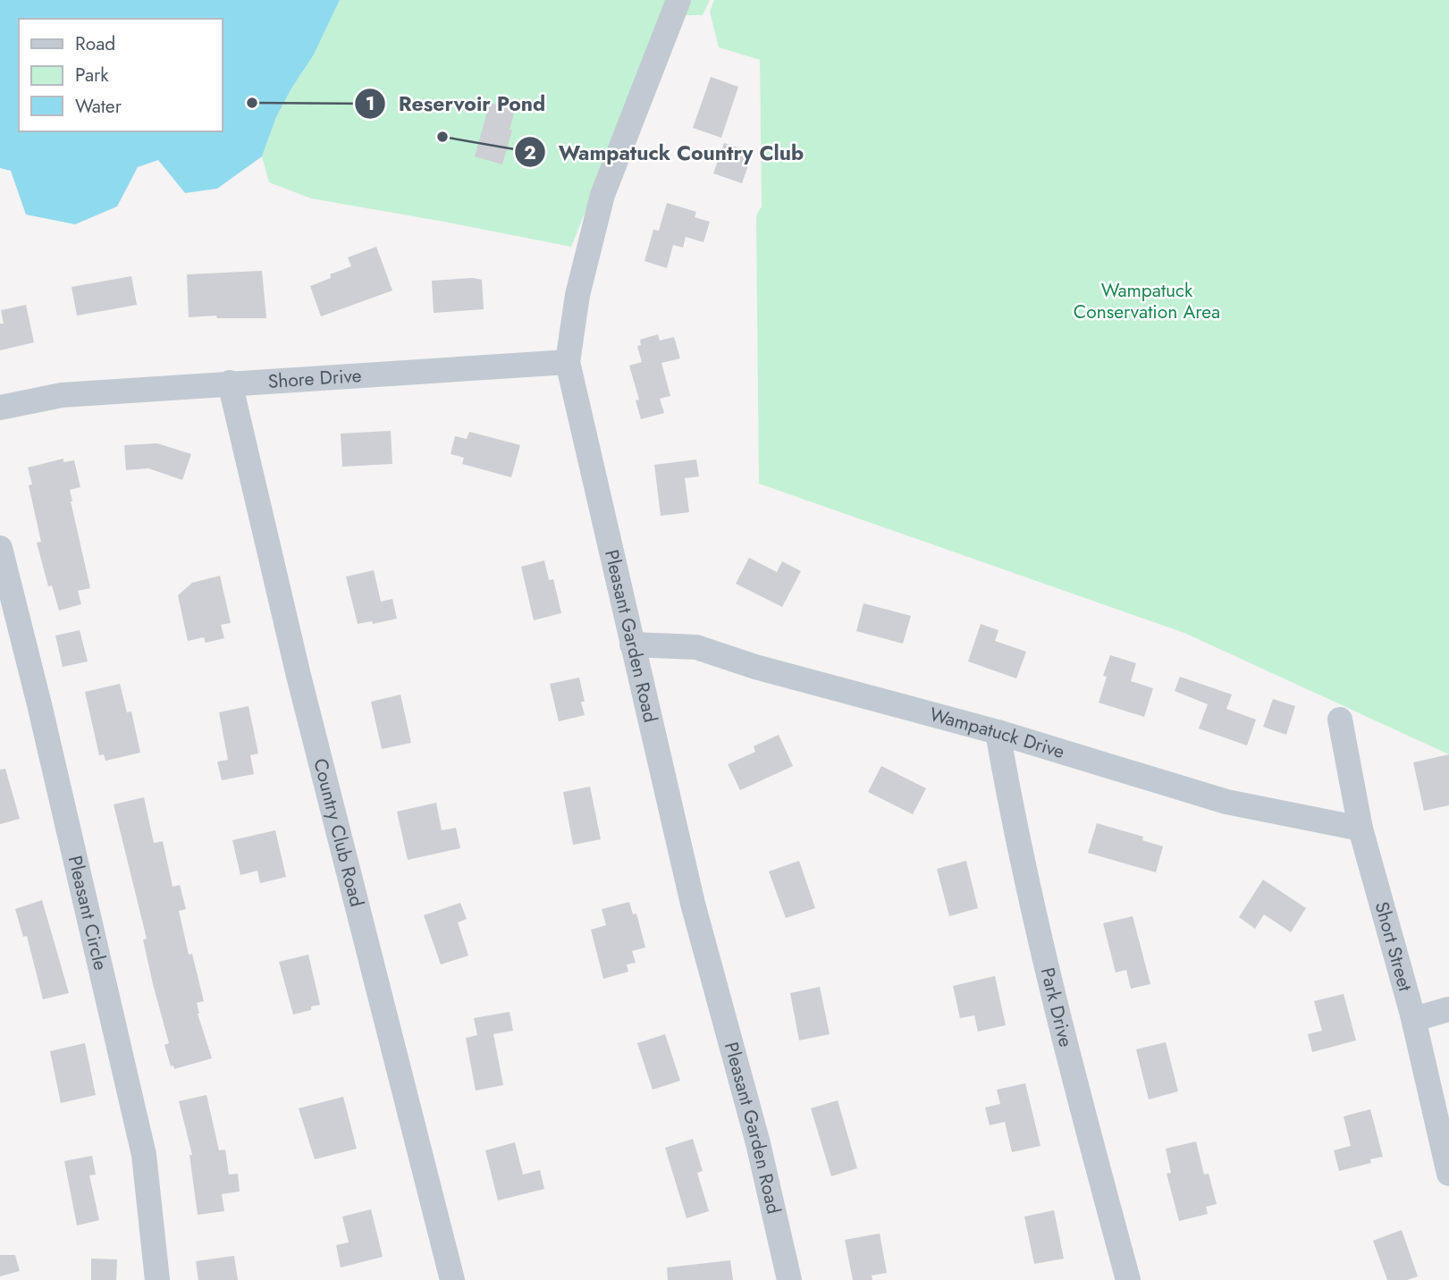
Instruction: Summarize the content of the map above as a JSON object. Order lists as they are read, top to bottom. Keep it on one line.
{"streets":{"street":["Shore Drive","Pleasant Garden Road","Wampatuck Drive","Country Club Road","Pleasant Circle","Short Street","Park Drive"]},"crossings":[["Shore Drive","Pleasant Garden Road"],["Shore Drive","Country Club Road"],["Pleasant Garden Road","Wampatuck Drive"],["Wampatuck Drive","Short Street"],["Wampatuck Drive","Park Drive"]],"parks":["Wampatuck Conservation Area"],"places":["Reservoir Pond","Wampatuck Country Club"],"legend":["Road","Park","Water"]}
